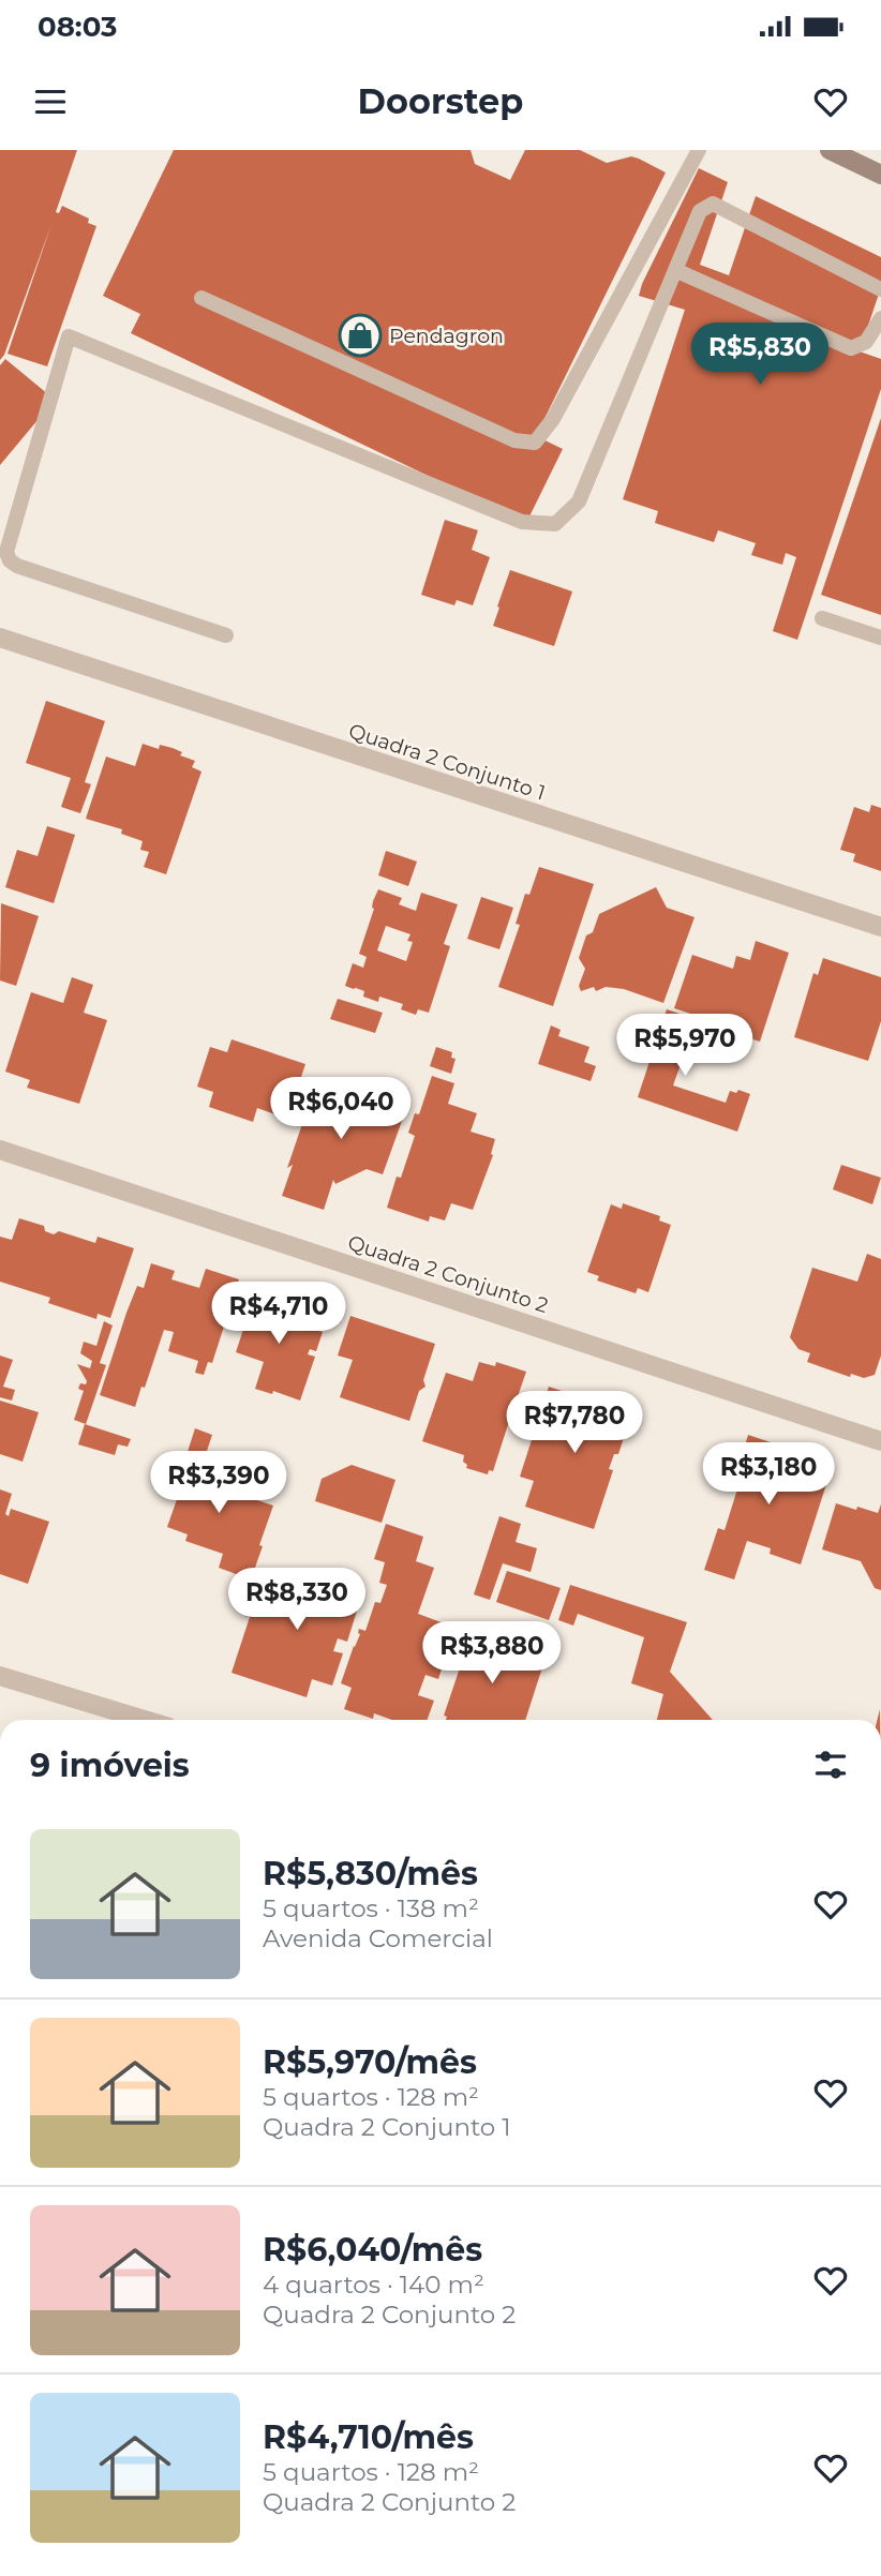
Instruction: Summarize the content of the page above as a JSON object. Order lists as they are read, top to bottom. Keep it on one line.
{"streets":{"street":["Quadra 2 Conjunto 1","Quadra 2 Conjunto 2"]},"places":{"shop":["Pendagron"]},"page":{"status":"08:03","header":"Doorstep","price":["R$5,830","R$5,970","R$6,040","R$4,710","R$7,780","R$3,180","R$3,390","R$8,330","R$3,880"],"heading":"9 imóveis","list":[{"name":"R$5,830/mês","note":"5 quartos · 138 m² · Avenida Comercial"},{"name":"R$5,970/mês","note":"5 quartos · 128 m² · Quadra 2 Conjunto 1"},{"name":"R$6,040/mês","note":"4 quartos · 140 m² · Quadra 2 Conjunto 2"},{"name":"R$4,710/mês","note":"5 quartos · 128 m² · Quadra 2 Conjunto 2"}]}}
